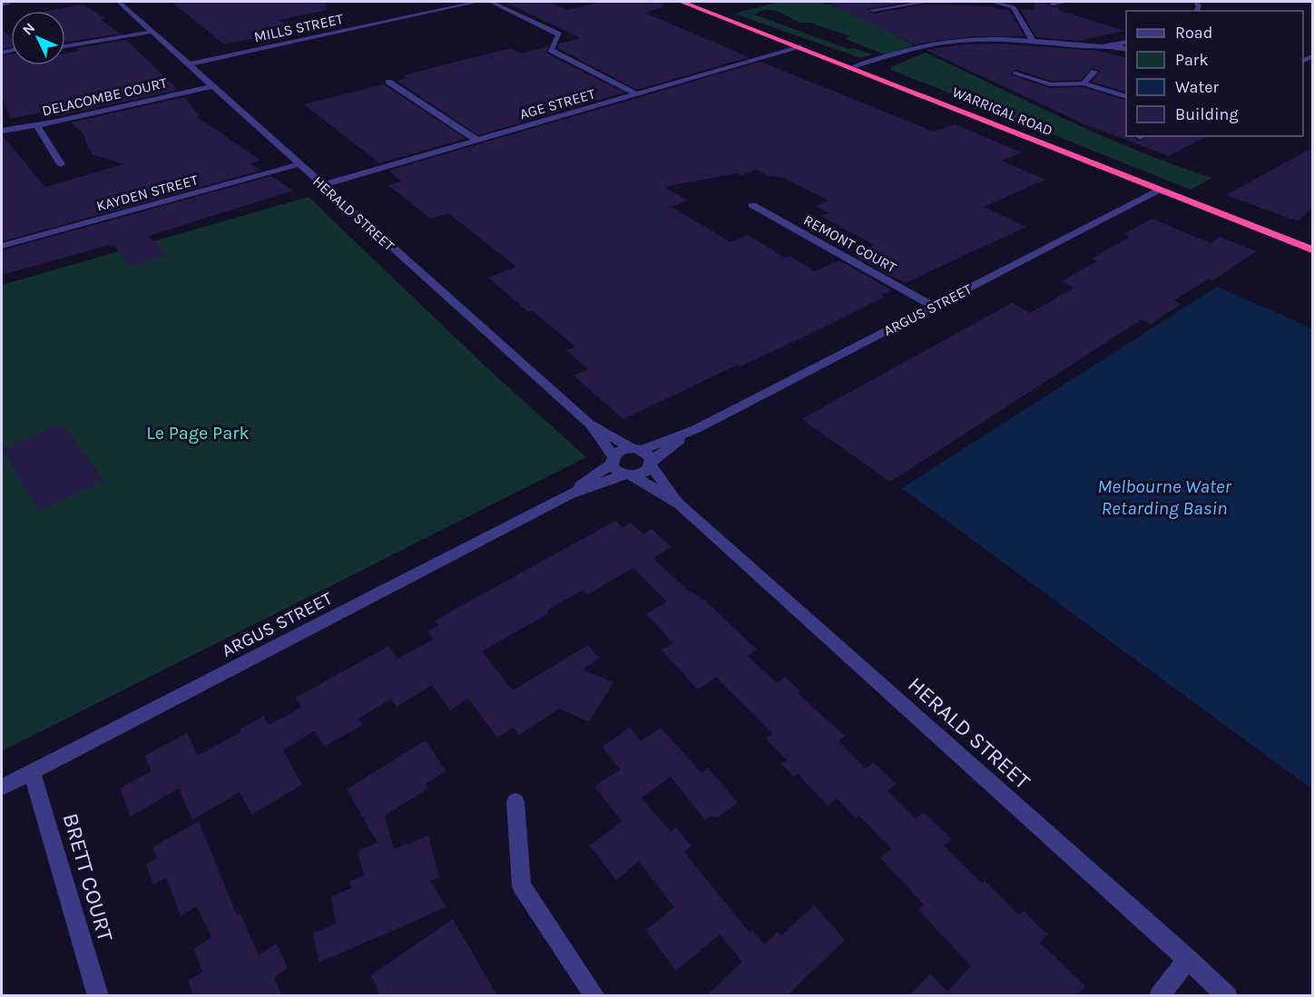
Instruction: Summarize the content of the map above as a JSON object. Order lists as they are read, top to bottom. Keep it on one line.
{"streets":{"highway":["WARRIGAL ROAD"],"street":["MILLS STREET","DELACOMBE COURT","AGE STREET","KAYDEN STREET","HERALD STREET","REMONT COURT","ARGUS STREET","BRETT COURT"]},"crossings":[["MILLS STREET","HERALD STREET"],["DELACOMBE COURT","HERALD STREET"],["AGE STREET","WARRIGAL ROAD"],["AGE STREET","HERALD STREET"],["WARRIGAL ROAD","ARGUS STREET"],["KAYDEN STREET","HERALD STREET"],["HERALD STREET","ARGUS STREET"],["REMONT COURT","ARGUS STREET"],["ARGUS STREET","BRETT COURT"]],"water":["Melbourne Water Retarding Basin"],"parks":["Le Page Park"],"legend":["Road","Park","Water","Building"],"north":"top left"}
